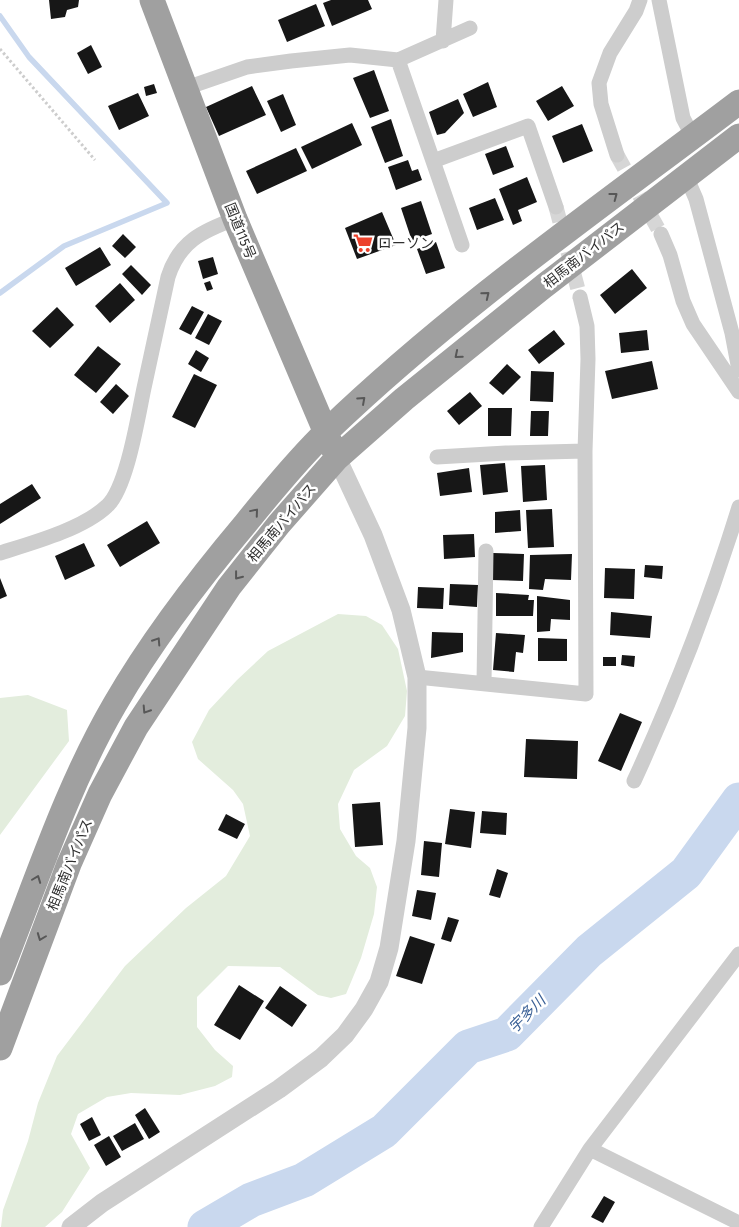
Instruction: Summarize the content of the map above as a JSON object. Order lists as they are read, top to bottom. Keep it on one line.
{"streets":{"highway":["国道115号","相馬南バイパス"]},"crossings":[["国道115号","相馬南バイパス"]],"water":["宇多川"],"places":{"supermarket":["ローソン"]}}
